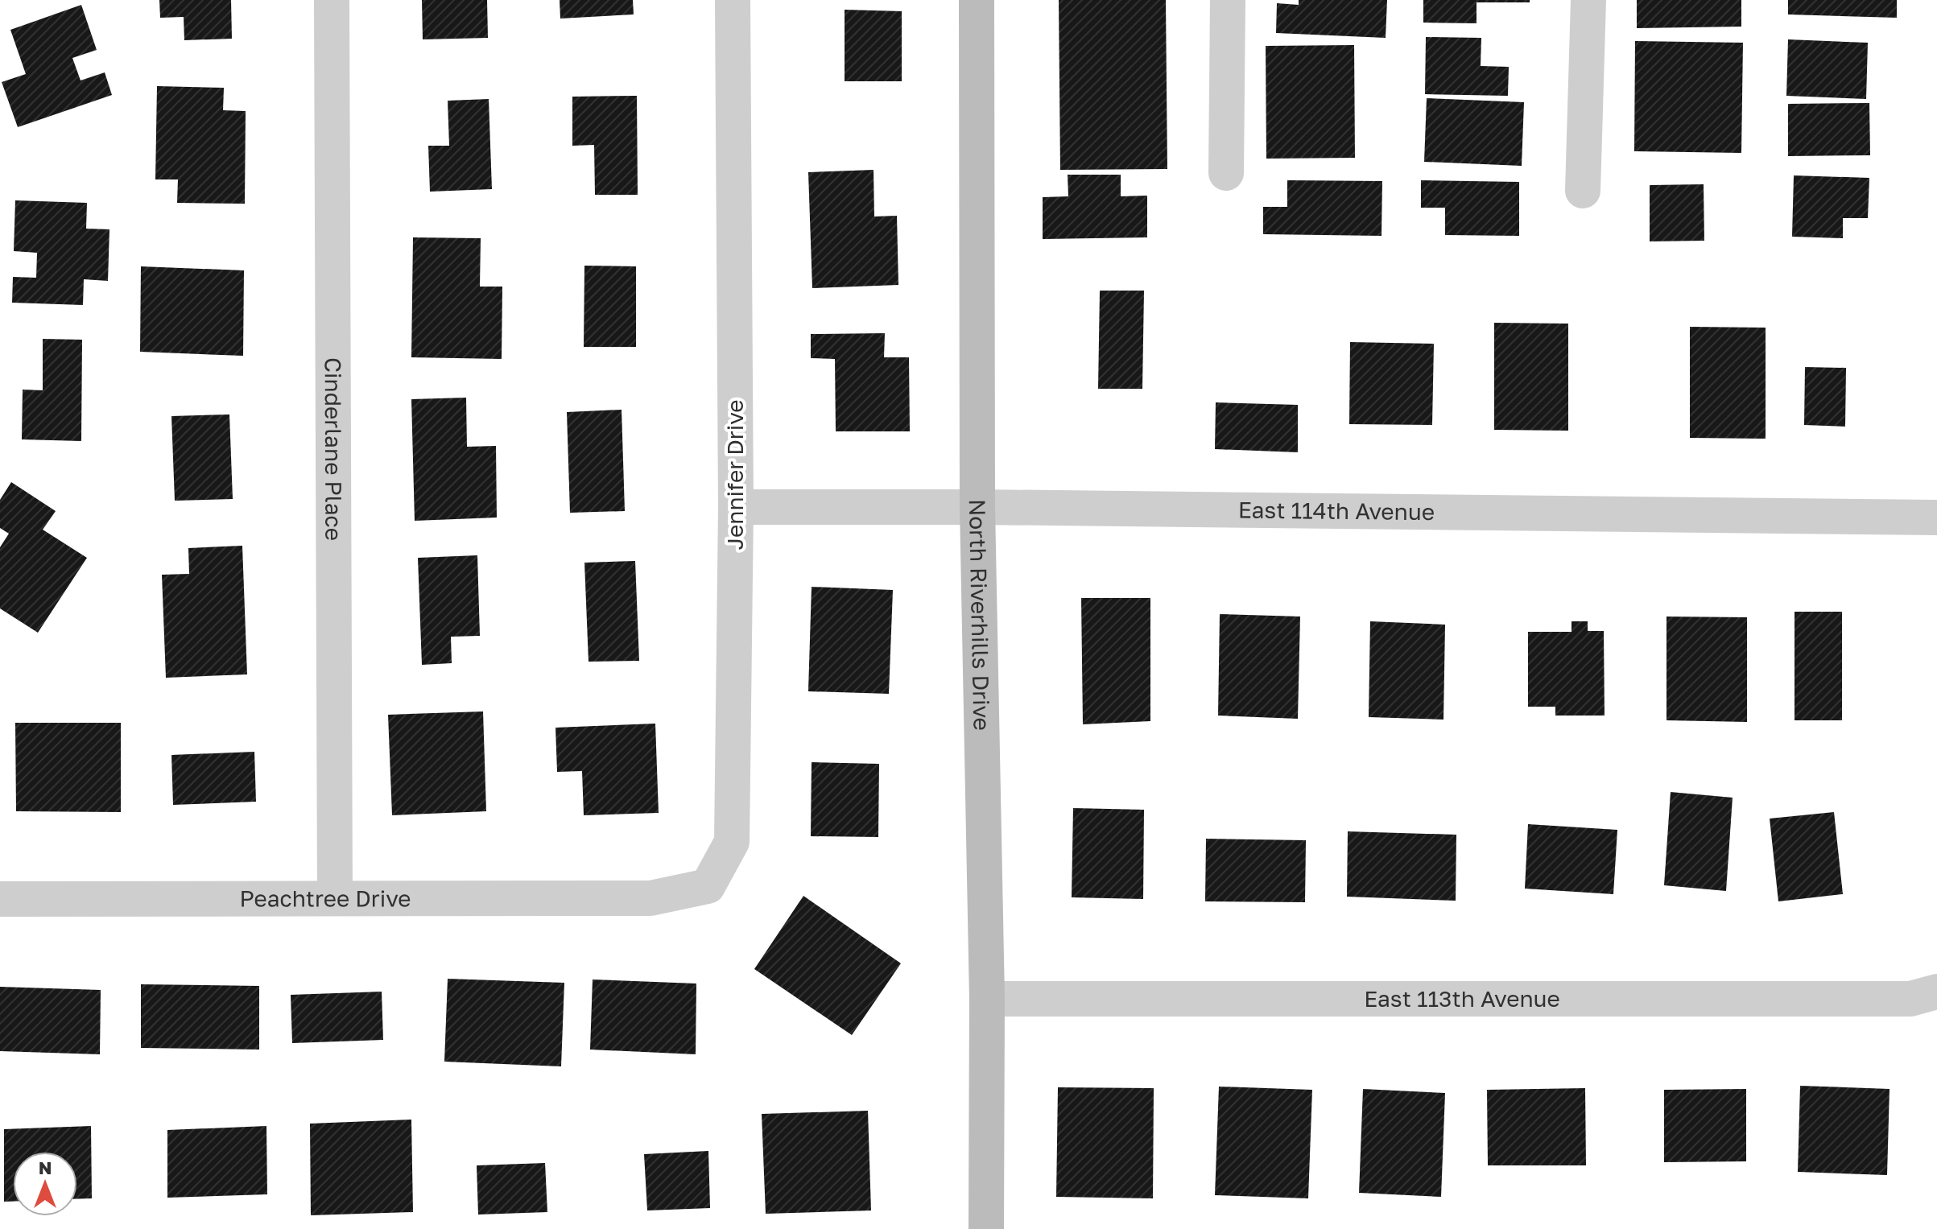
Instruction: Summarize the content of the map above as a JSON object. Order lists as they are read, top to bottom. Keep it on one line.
{"streets":{"street":["Cinderlane Place","Jennifer Drive","East 114th Avenue","North Riverhills Drive","Peachtree Drive","East 113th Avenue"]},"crossings":[["Cinderlane Place","Peachtree Drive"],["Jennifer Drive","East 114th Avenue"],["Jennifer Drive","Peachtree Drive"],["East 114th Avenue","North Riverhills Drive"],["North Riverhills Drive","East 113th Avenue"]],"north":"top"}
